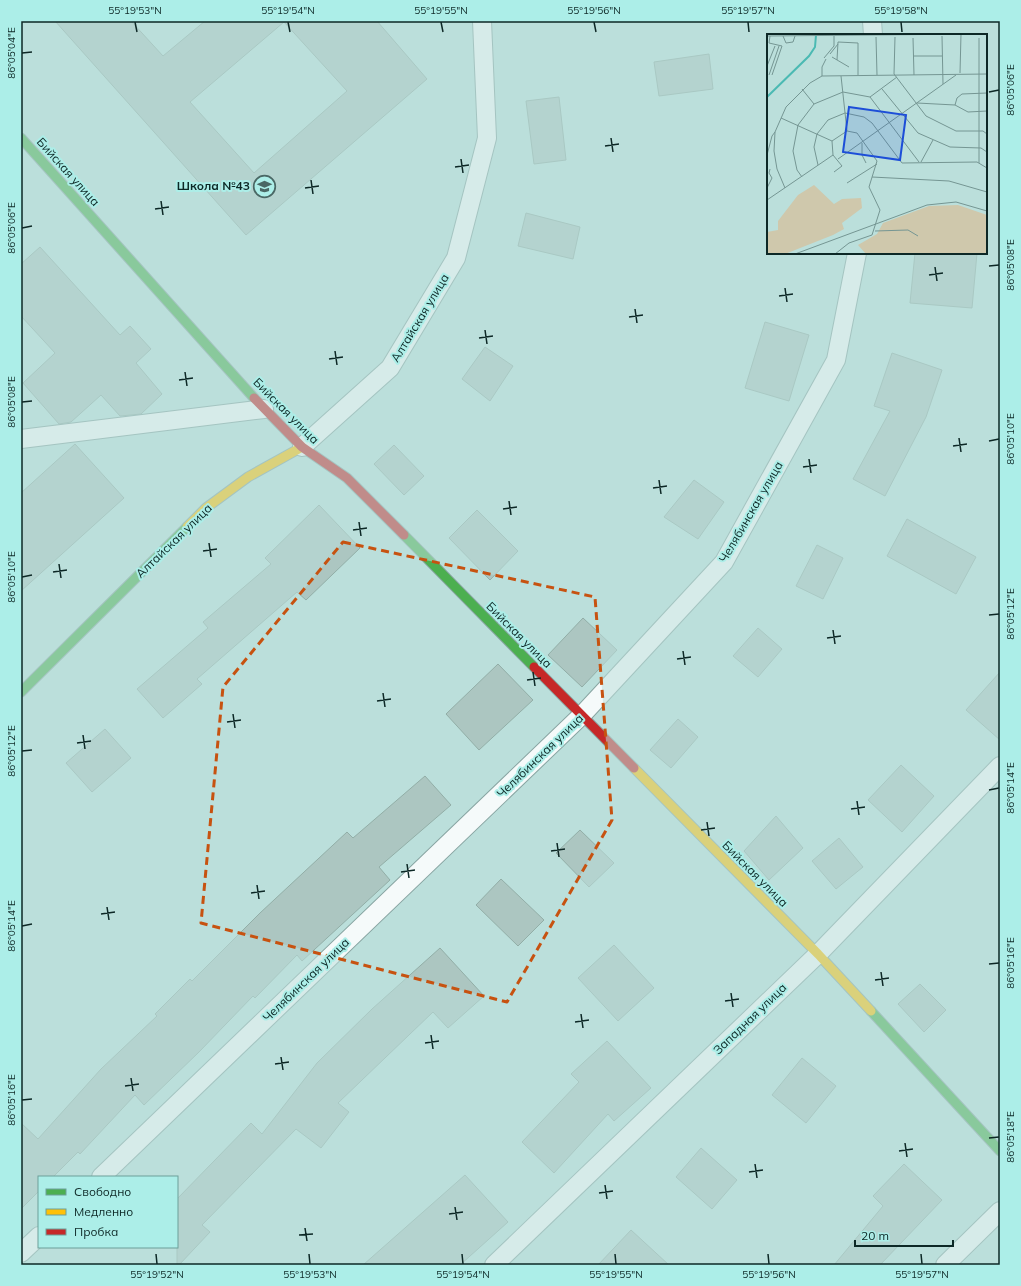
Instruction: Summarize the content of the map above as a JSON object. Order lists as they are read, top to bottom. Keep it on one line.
{"streets":{"street":["Бийская улица","Алтайская улица"],"lane":["Челябинская улица","Западная улица"]},"crossings":[["Бийская улица","Алтайская улица"],["Бийская улица","Челябинская улица"],["Бийская улица","Западная улица"]],"places":{"school or university":["Школа №43"]},"legend":["Свободно","Медленно","Пробка"],"scale_bar":"20 m","coordinates":["55°19'53\"N","55°19'54\"N","55°19'55\"N","55°19'56\"N","55°19'57\"N","55°19'58\"N","86°05'04\"E","86°05'06\"E","86°05'08\"E","86°05'10\"E","86°05'12\"E","86°05'14\"E","86°05'16\"E","86°05'18\"E","55°19'52\"N"]}
